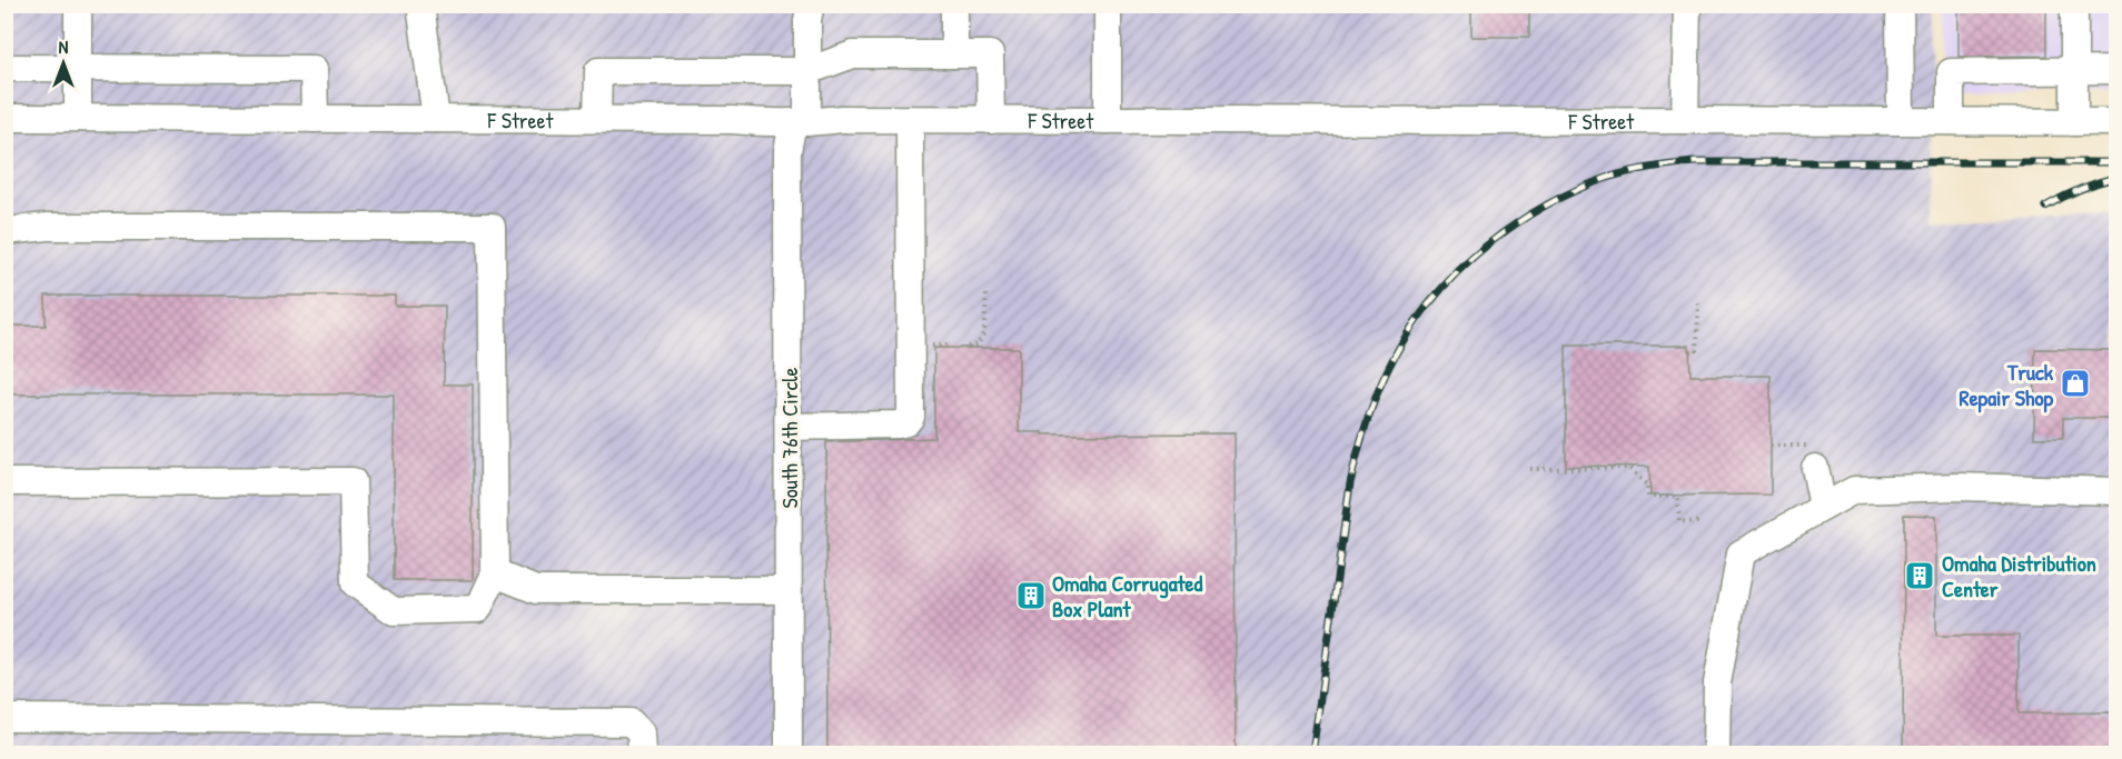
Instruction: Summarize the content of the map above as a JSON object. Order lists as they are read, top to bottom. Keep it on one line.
{"streets":{"street":["F Street","South 76th Circle"]},"crossings":[["F Street","South 76th Circle"]],"places":{"shop":["Truck Repair Shop"],"building":["Omaha Distribution Center","Omaha Corrugated Box Plant"]},"north":"top"}
